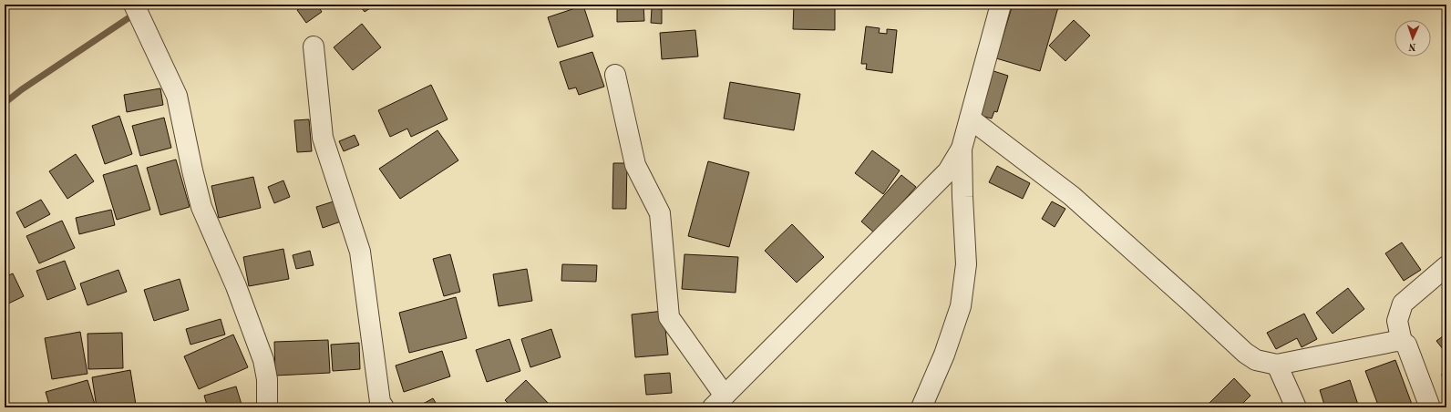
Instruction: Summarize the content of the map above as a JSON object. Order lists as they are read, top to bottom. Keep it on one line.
{"north":"bottom"}
